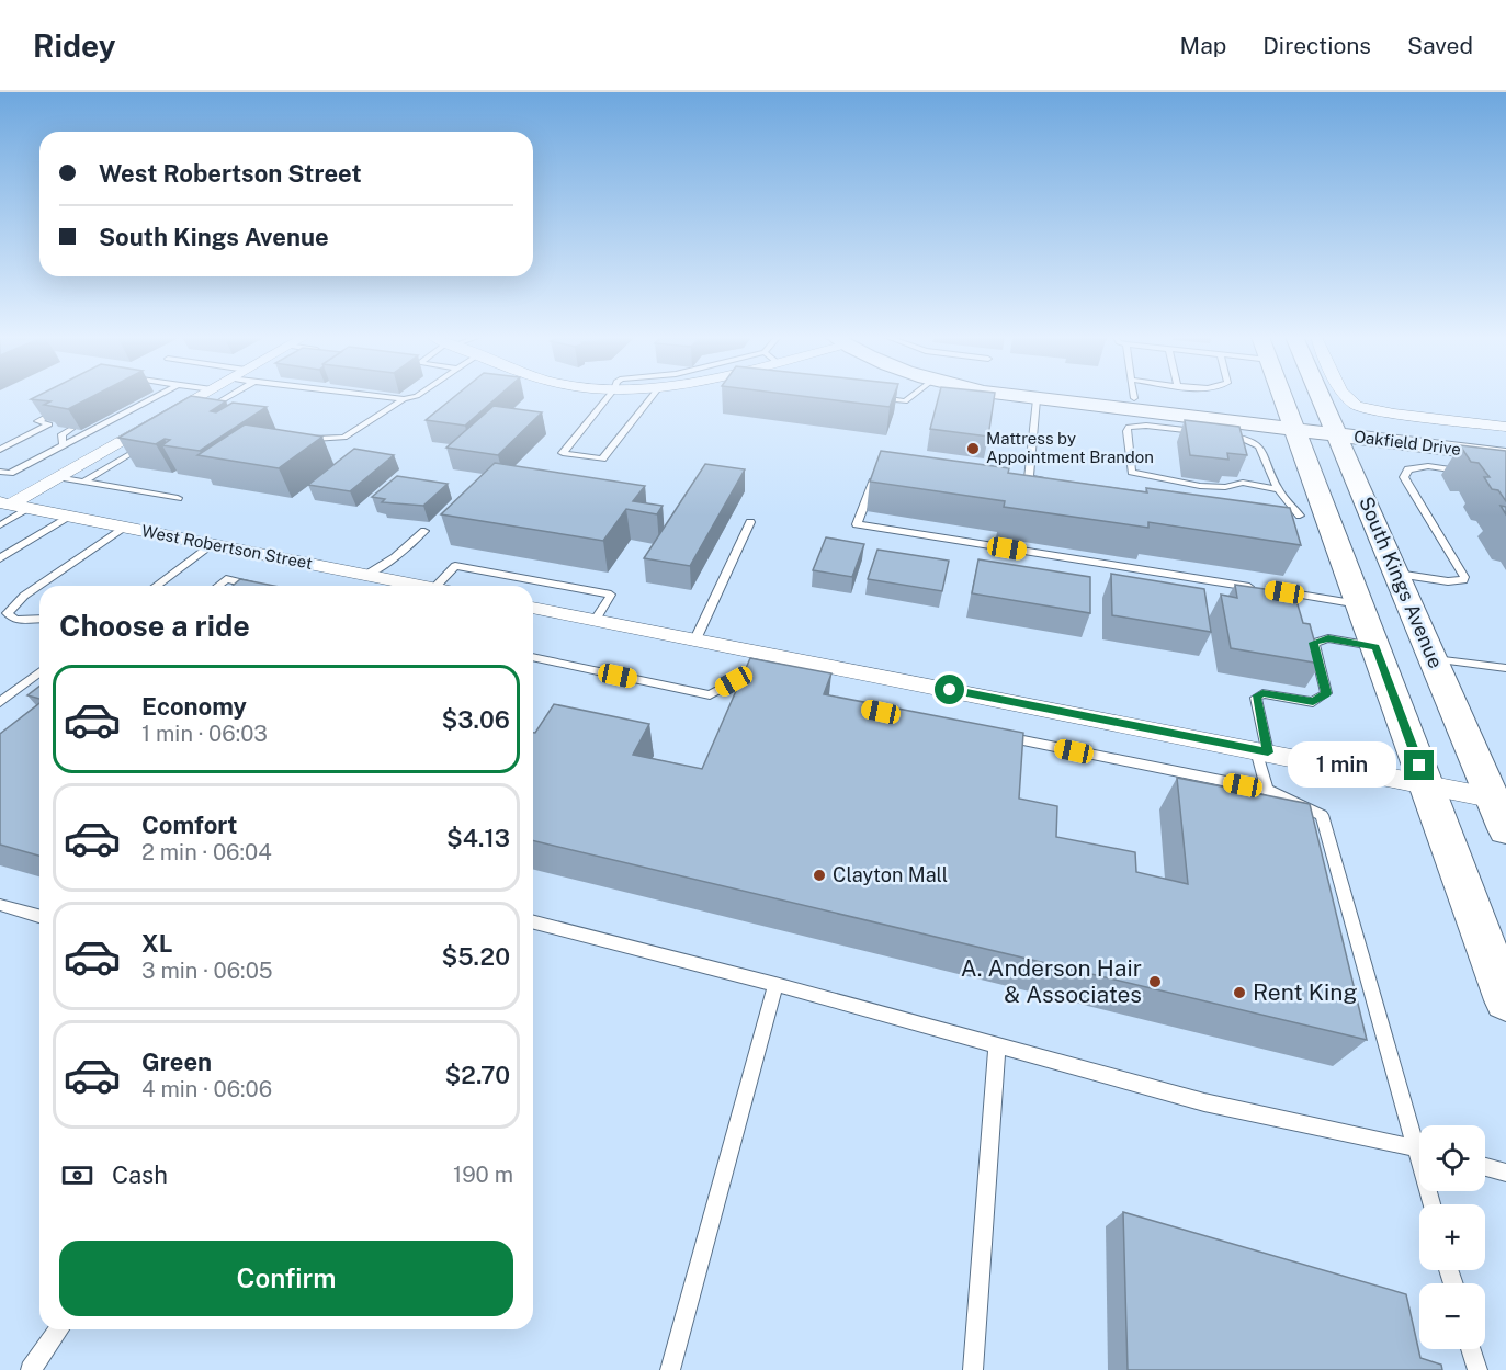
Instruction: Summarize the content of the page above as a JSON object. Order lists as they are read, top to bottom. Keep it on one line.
{"streets":{"main road":["Oakfield Drive","South Kings Avenue"],"street":["West Robertson Street"]},"crossings":[["Oakfield Drive","South Kings Avenue"]],"places":["Mattress by Appointment Brandon","Clayton Mall","A. Anderson Hair & Associates","Rent King"],"page":{"header":"Ridey","nav":["Map","Directions","Saved"],"banner":["West Robertson Street","South Kings Avenue"],"heading":"Choose a ride","list":[{"name":"Economy","note":"1 min · 06:03","value":"$3.06"},{"name":"Comfort","note":"2 min · 06:04","value":"$4.13"},{"name":"XL","note":"3 min · 06:05","value":"$5.20"},{"name":"Green","note":"4 min · 06:06","value":"$2.70"}],"bubble":"1 min","map_buttons":["+","−"],"pay":["Cash","190 m"],"buttons":"Confirm"}}
